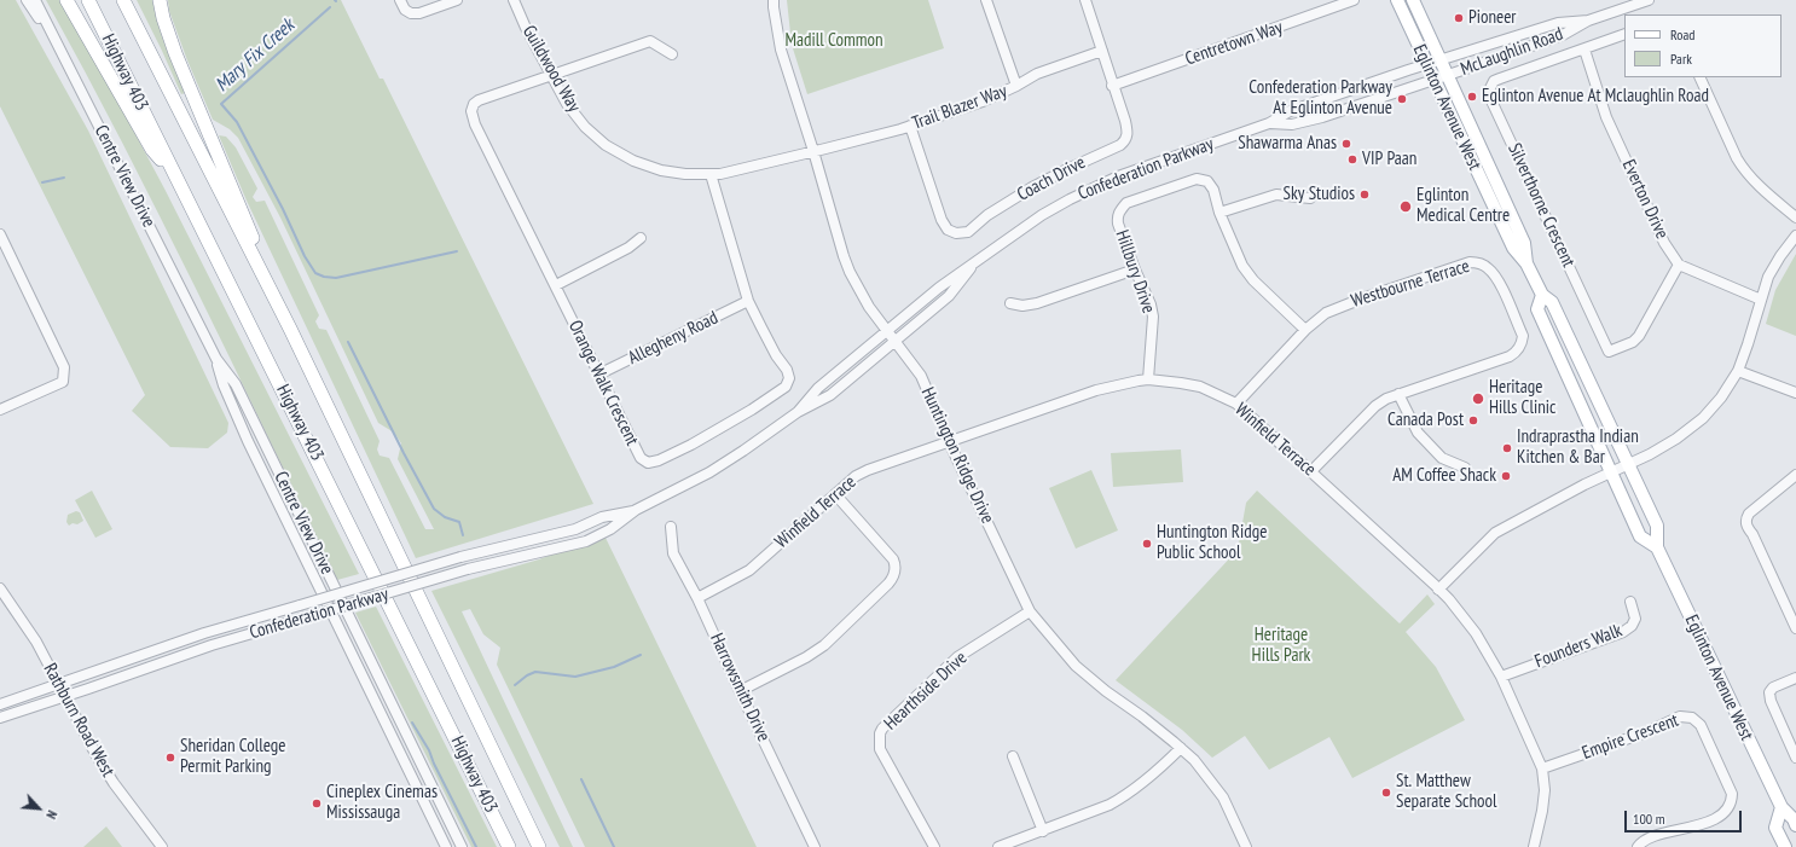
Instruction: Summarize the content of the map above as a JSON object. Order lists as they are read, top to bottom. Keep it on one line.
{"streets":{"highway":["Highway 403"],"main road":["Eglinton Avenue West"],"street":["Centretown Way","McLaughlin Road","Guildwood Way","Trail Blazer Way","Confederation Parkway","Centre View Drive","Coach Drive","Everton Drive","Silverthorne Crescent","Hillbury Drive","Westbourne Terrace","Allegheny Road","Orange Walk Crescent","Winfield Terrace","Huntington Ridge Drive","Founders Walk","Harrowsmith Drive","Hearthside Drive","Rathburn Road West","Empire Crescent"]},"crossings":[["Centretown Way","Coach Drive"],["McLaughlin Road","Eglinton Avenue West"],["McLaughlin Road","Confederation Parkway"],["Guildwood Way","Trail Blazer Way"],["Guildwood Way","Orange Walk Crescent"],["Guildwood Way","Huntington Ridge Drive"],["Trail Blazer Way","Coach Drive"],["Trail Blazer Way","Huntington Ridge Drive"],["Eglinton Avenue West","Confederation Parkway"],["Confederation Parkway","Huntington Ridge Drive"],["Confederation Parkway","Rathburn Road West"],["Everton Drive","Silverthorne Crescent"],["Hillbury Drive","Westbourne Terrace"],["Hillbury Drive","Winfield Terrace"],["Westbourne Terrace","Winfield Terrace"],["Allegheny Road","Orange Walk Crescent"],["Winfield Terrace","Huntington Ridge Drive"],["Winfield Terrace","Founders Walk"],["Winfield Terrace","Harrowsmith Drive"],["Winfield Terrace","Empire Crescent"],["Huntington Ridge Drive","Hearthside Drive"]],"water":["Mary Fix Creek"],"parks":["Madill Common","Heritage Hills Park"],"places":["Pioneer","Eglinton Avenue At Mclaughlin Road","Confederation Parkway At Eglinton Avenue","Shawarma Anas","VIP Paan","Sky Studios","Eglinton Medical Centre","Heritage Hills Clinic","Canada Post","Indraprastha Indian Kitchen & Bar","AM Coffee Shack","Huntington Ridge Public School","Sheridan College Permit Parking","St. Matthew Separate School","Cineplex Cinemas Mississauga"],"legend":["Road","Park"],"scale_bar":"100 m","north":"bottom right"}
